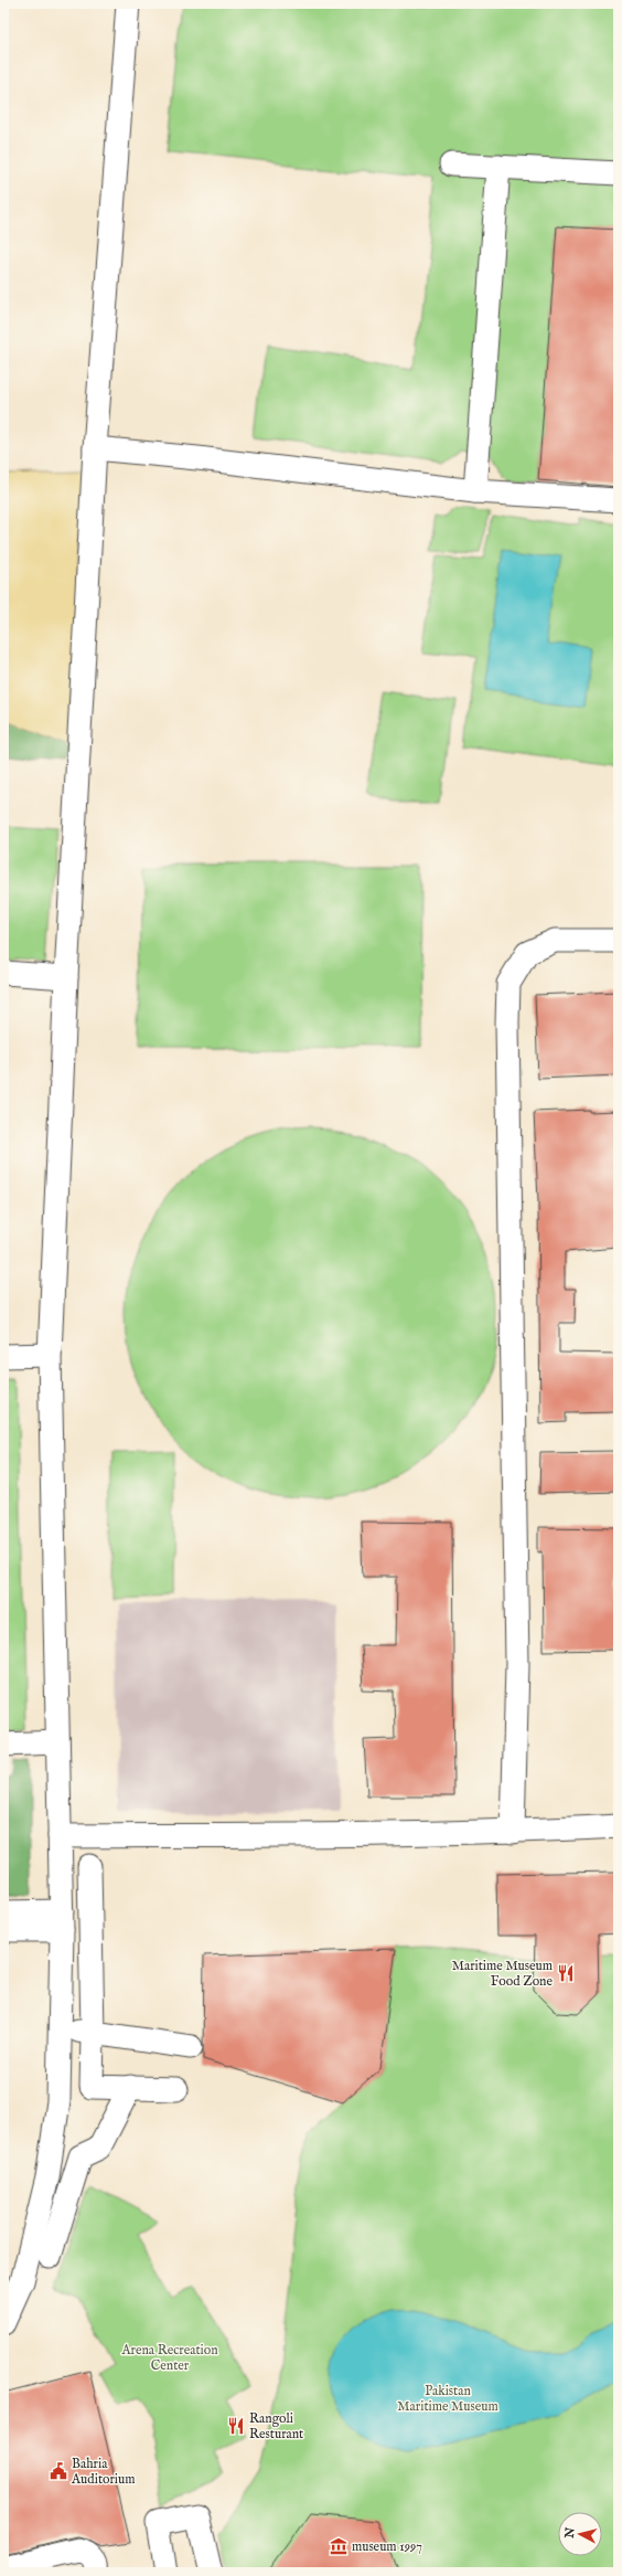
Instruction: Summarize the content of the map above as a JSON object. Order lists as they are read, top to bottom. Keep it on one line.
{"parks":["Arena Recreation Center","Pakistan Maritime Museum"],"places":{"restaurant":["Maritime Museum Food Zone","Rangoli Resturant"],"public building":["Bahria Auditorium"],"museum":["museum 1997"]},"north":"left"}
